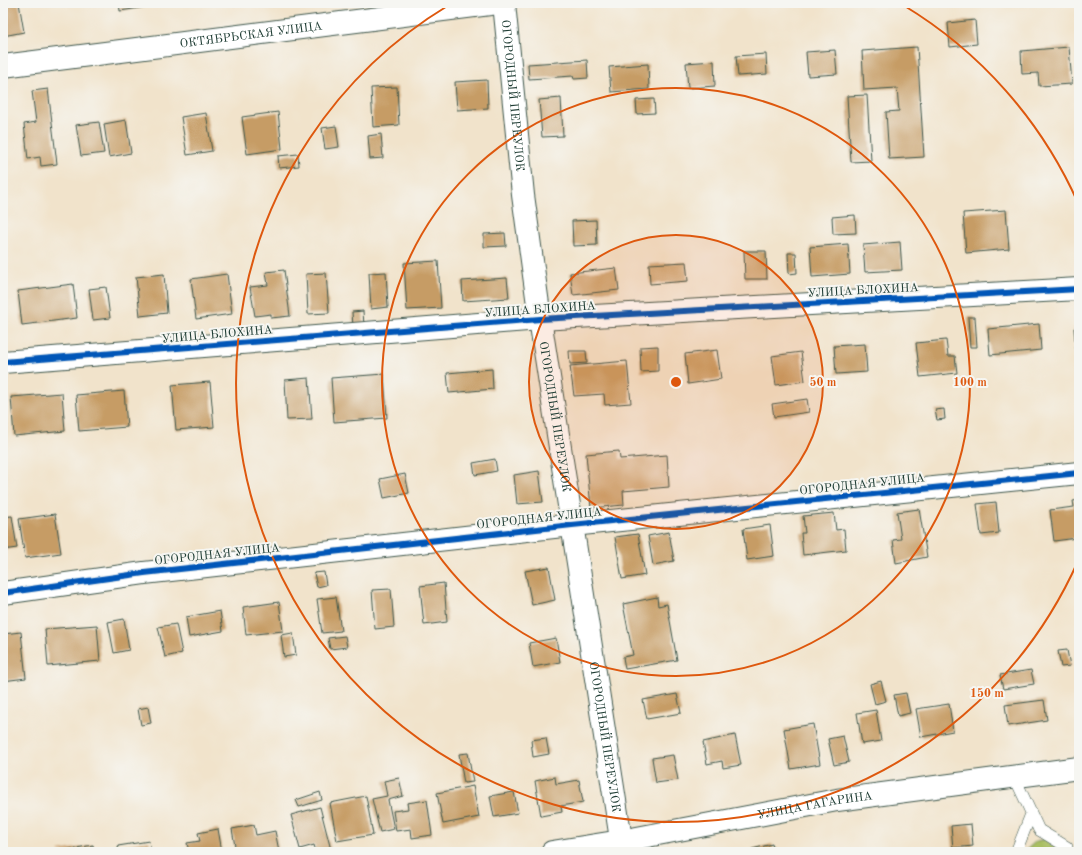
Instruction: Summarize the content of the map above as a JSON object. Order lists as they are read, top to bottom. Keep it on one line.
{"streets":{"street":["ОКТЯБРЬСКАЯ УЛИЦА","ОГОРОДНЫЙ ПЕРЕУЛОК","УЛИЦА БЛОХИНА","ОГОРОДНАЯ УЛИЦА","УЛИЦА ГАГАРИНА"]},"crossings":[["ОГОРОДНЫЙ ПЕРЕУЛОК","УЛИЦА БЛОХИНА"],["ОГОРОДНЫЙ ПЕРЕУЛОК","ОГОРОДНАЯ УЛИЦА"],["ОГОРОДНЫЙ ПЕРЕУЛОК","УЛИЦА ГАГАРИНА"]],"rings":["50 m","100 m","150 m"]}
